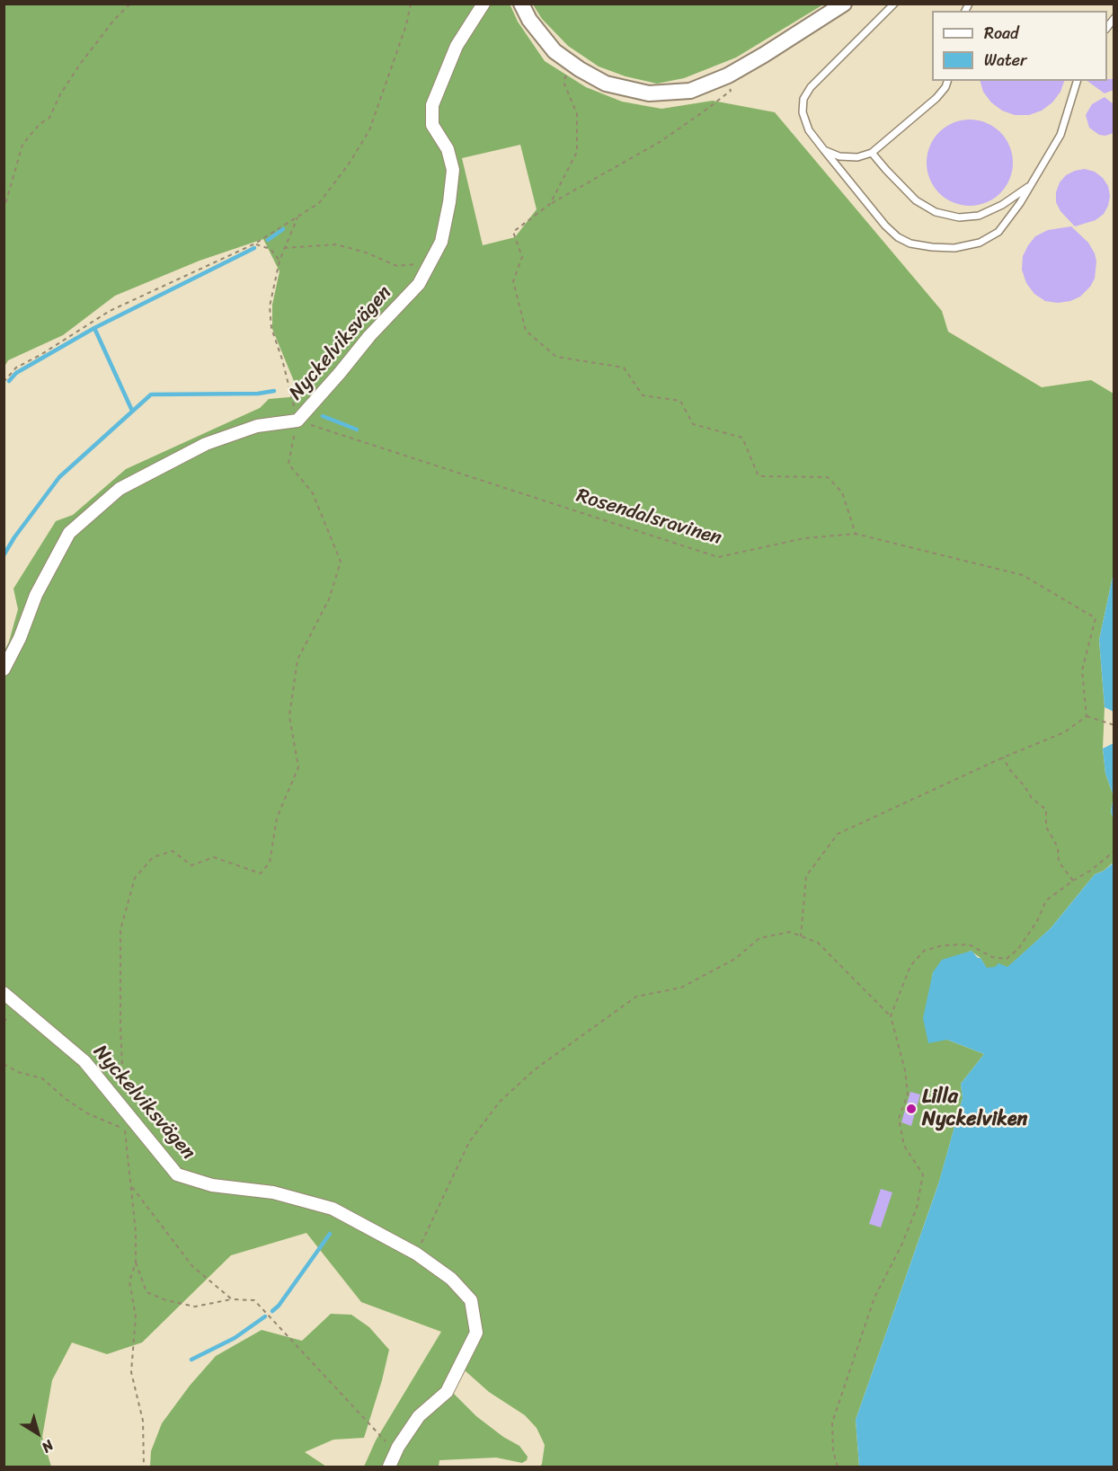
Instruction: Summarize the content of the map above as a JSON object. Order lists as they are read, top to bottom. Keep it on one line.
{"streets":{"street":["Nyckelviksvägen"],"path":["Rosendalsravinen"]},"crossings":[["Nyckelviksvägen","Rosendalsravinen"]],"places":["Lilla Nyckelviken"],"legend":["Road","Water"],"north":"bottom right"}
